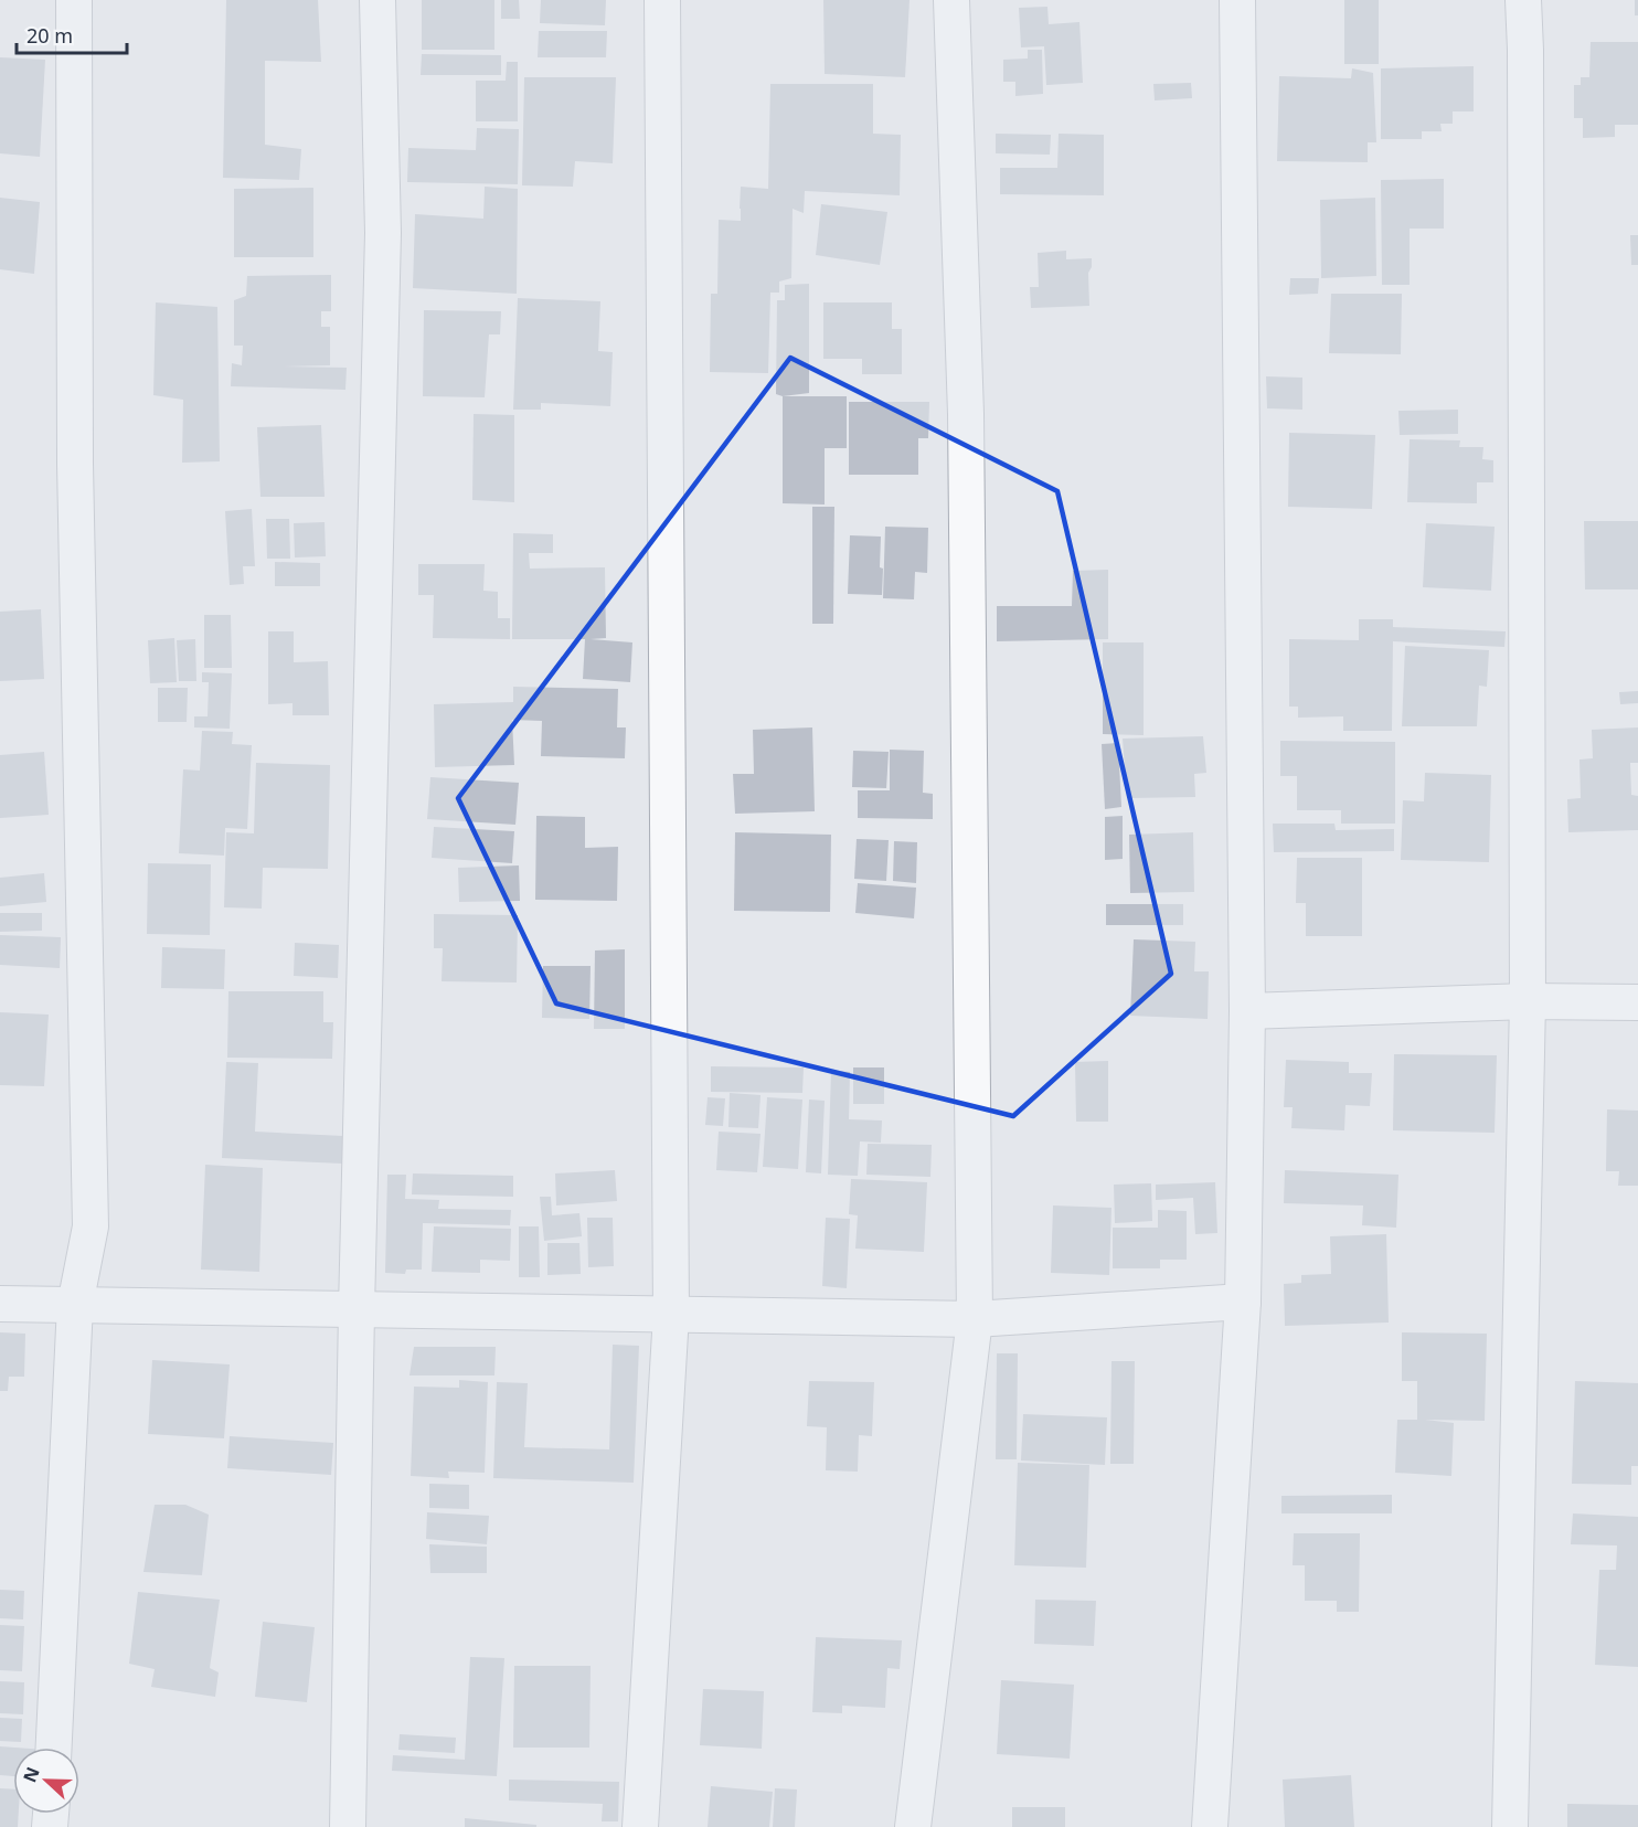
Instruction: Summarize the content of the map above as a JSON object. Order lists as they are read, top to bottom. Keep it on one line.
{"scale_bar":"20 m","north":"left"}
